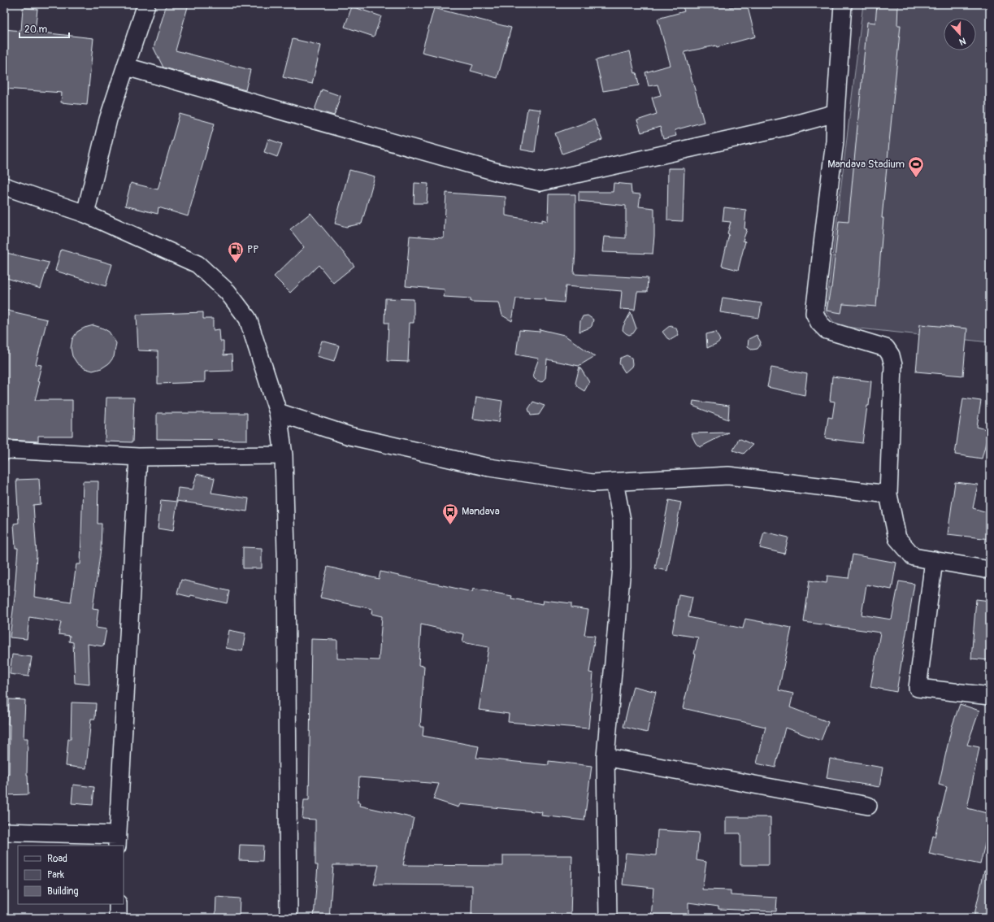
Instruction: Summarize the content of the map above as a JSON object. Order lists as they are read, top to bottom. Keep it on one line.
{"places":{"sports":["Mandava Stadium"],"fuel station":["PP"],"bus stop":["Mandava"]},"legend":["Road","Park","Building"],"scale_bar":"20 m","north":"bottom"}
